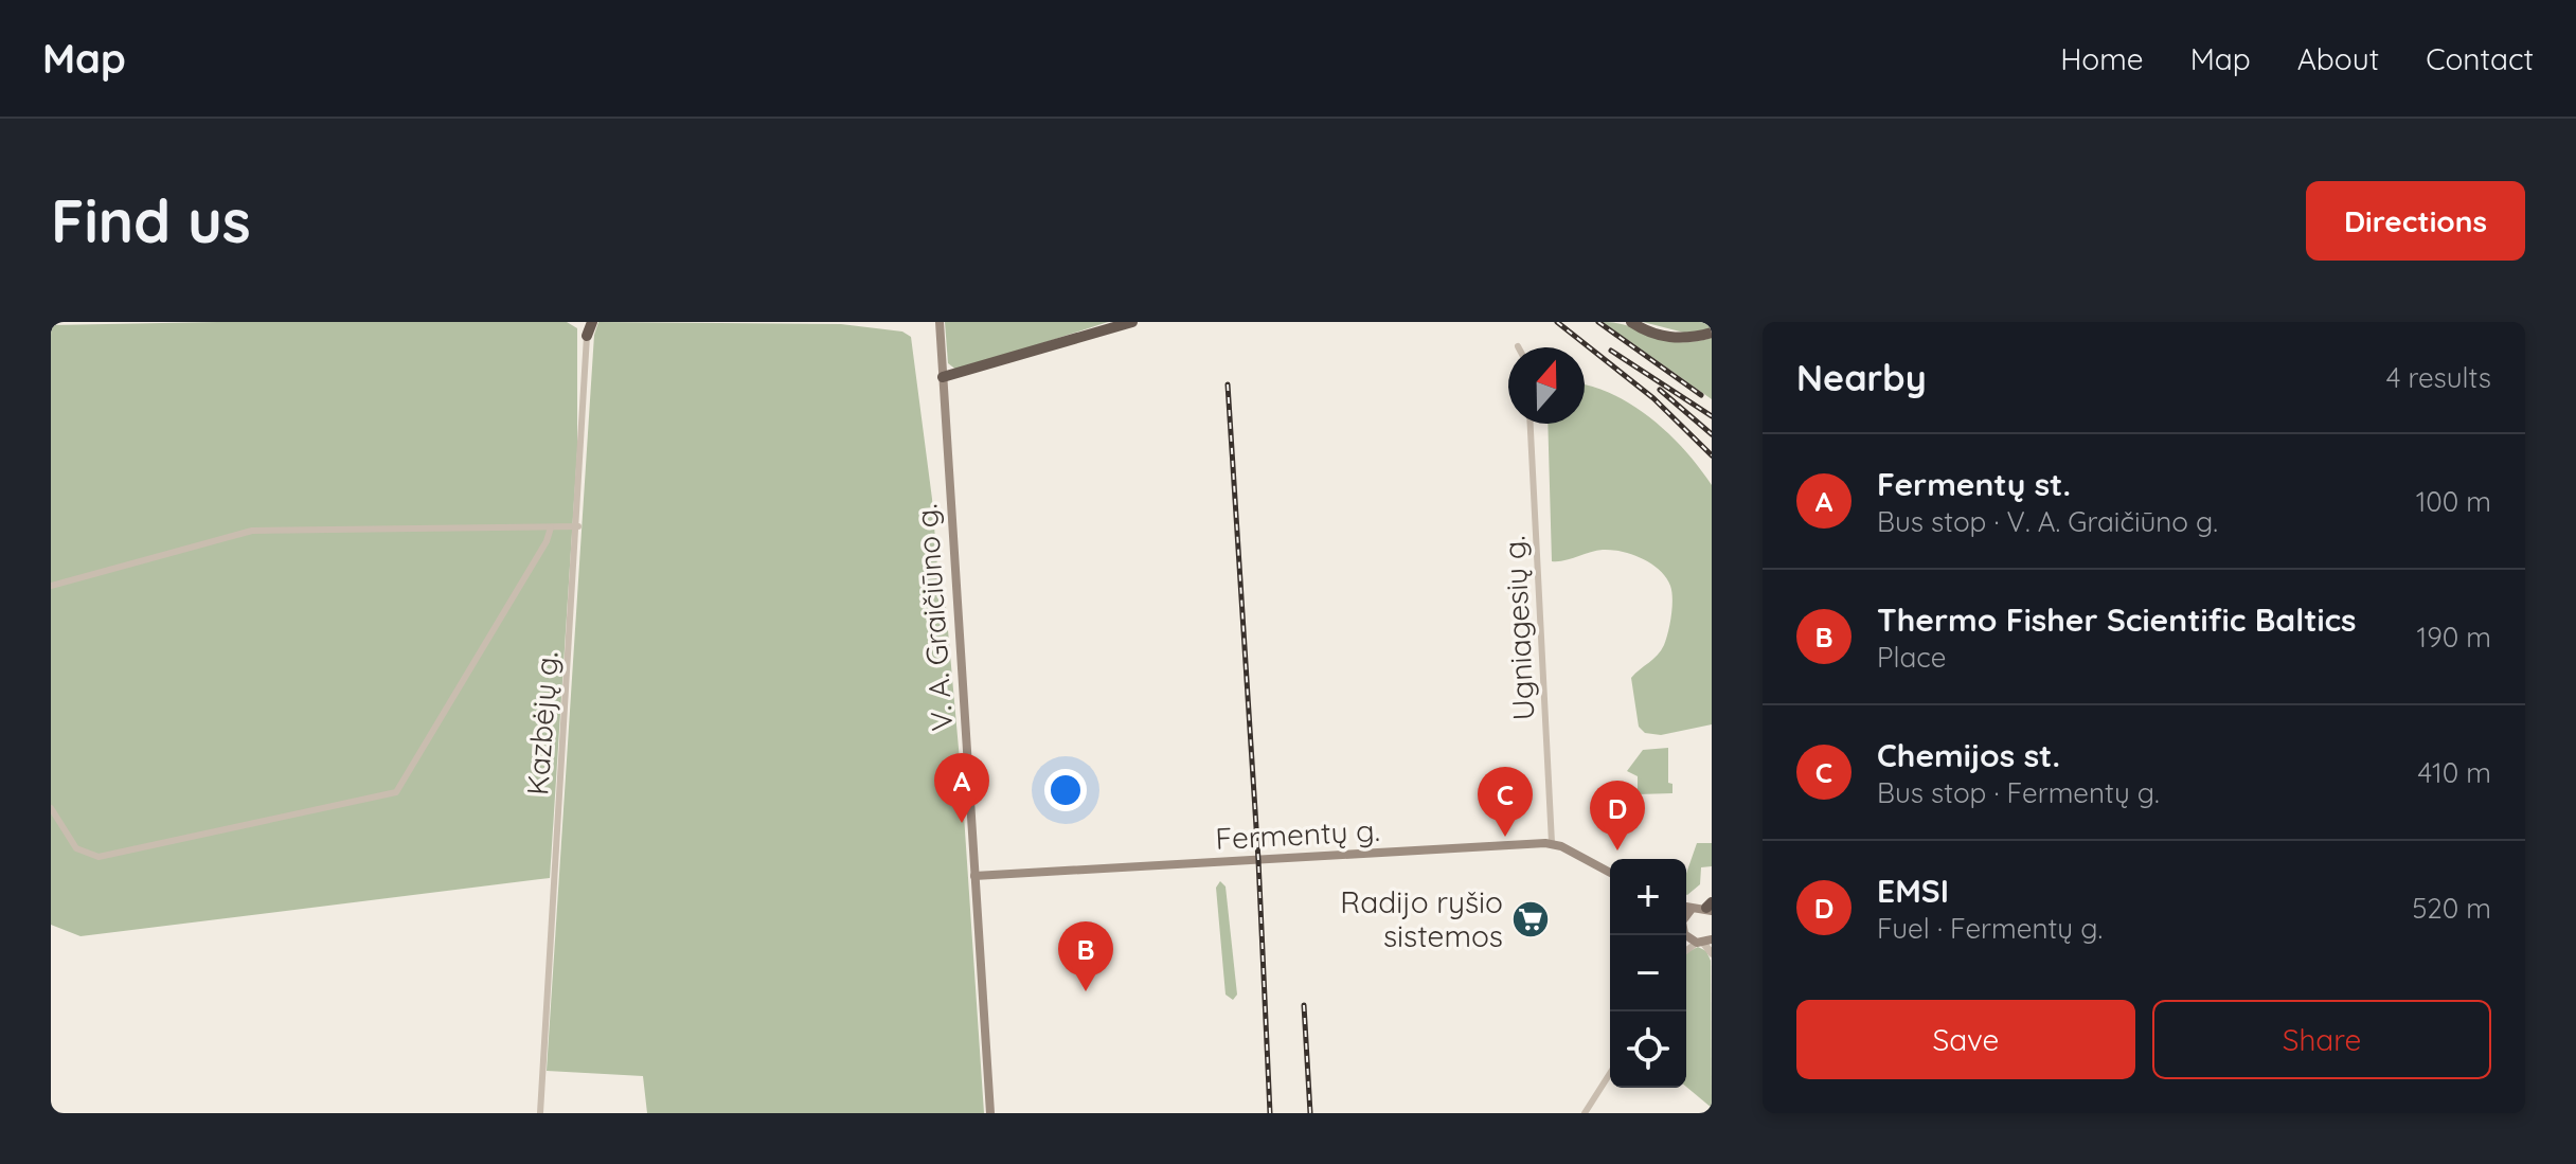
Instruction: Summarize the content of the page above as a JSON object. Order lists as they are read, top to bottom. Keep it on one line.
{"streets":{"main road":["V. A. Graičiūno g.","Fermentų g."],"street":["Ugniagesių g.","Kazbėjų g."]},"crossings":[["V. A. Graičiūno g.","Fermentų g."],["Ugniagesių g.","Fermentų g."]],"places":{"supermarket":["Radijo ryšio sistemos"]},"north":"top","page":{"header":"Map","nav":["Home","Map","About","Contact"],"buttons":["Directions",["Save","Share"]],"title":"Find us","heading":["Nearby","4 results"],"list":[{"mark":"A","name":"Fermentų st.","note":"Bus stop · V. A. Graičiūno g.","value":"100 m"},{"mark":"B","name":"Thermo Fisher Scientific Baltics","note":"Place","value":"190 m"},{"mark":"C","name":"Chemijos st.","note":"Bus stop · Fermentų g.","value":"410 m"},{"mark":"D","name":"EMSI","note":"Fuel · Fermentų g.","value":"520 m"}],"pins":["A","C","D","B"],"map_buttons":["+","−"]}}
